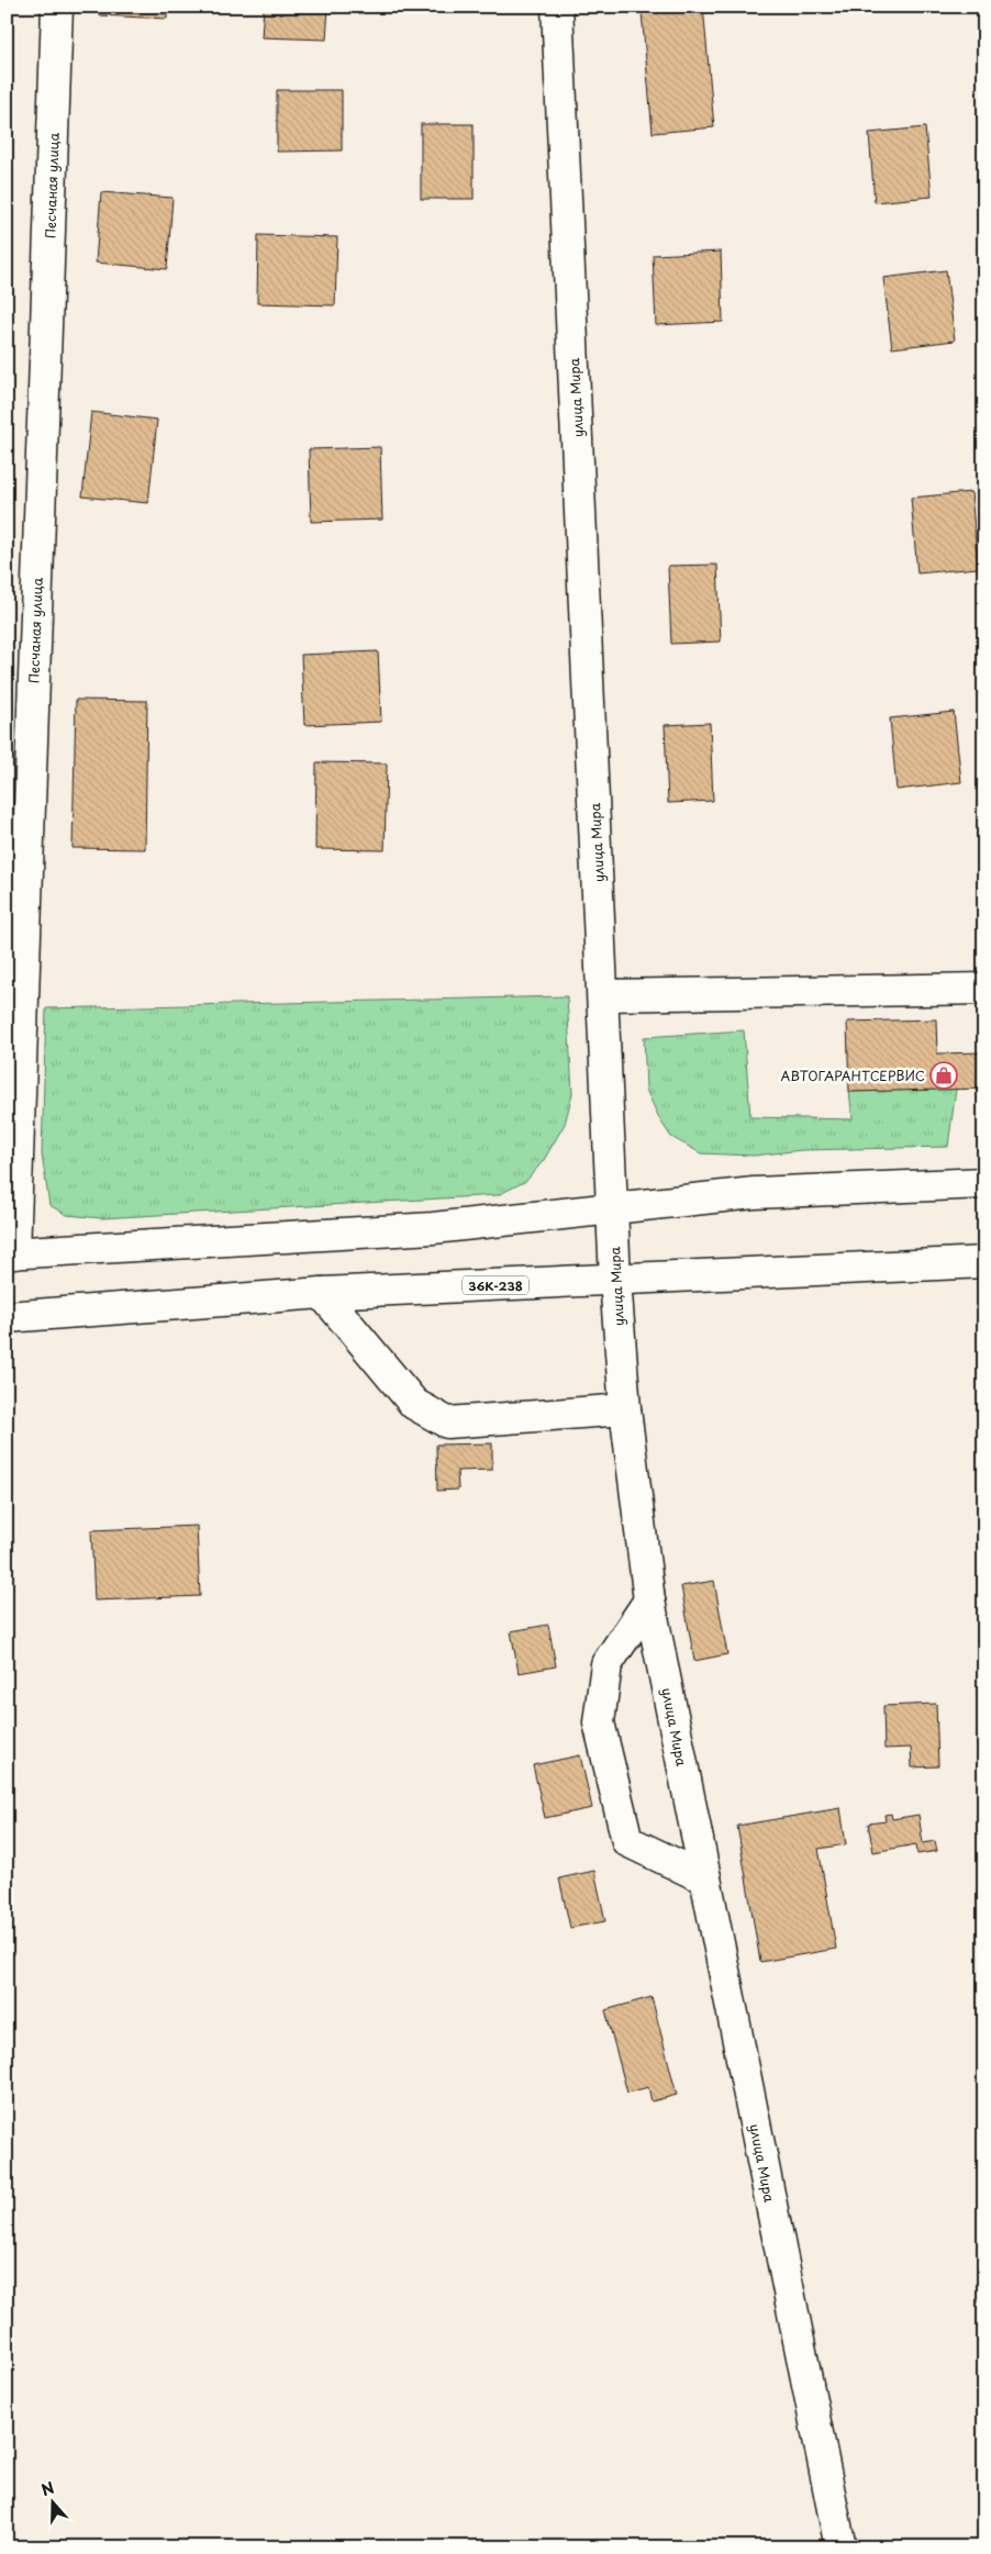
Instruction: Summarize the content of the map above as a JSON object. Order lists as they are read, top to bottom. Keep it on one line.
{"streets":{"main road":["Песчаная улица","улица Мира","36К-238"]},"crossings":[["улица Мира","36К-238"]],"places":{"shop":["АВТОГАРАНТСЕРВИС"]},"north":"top"}
